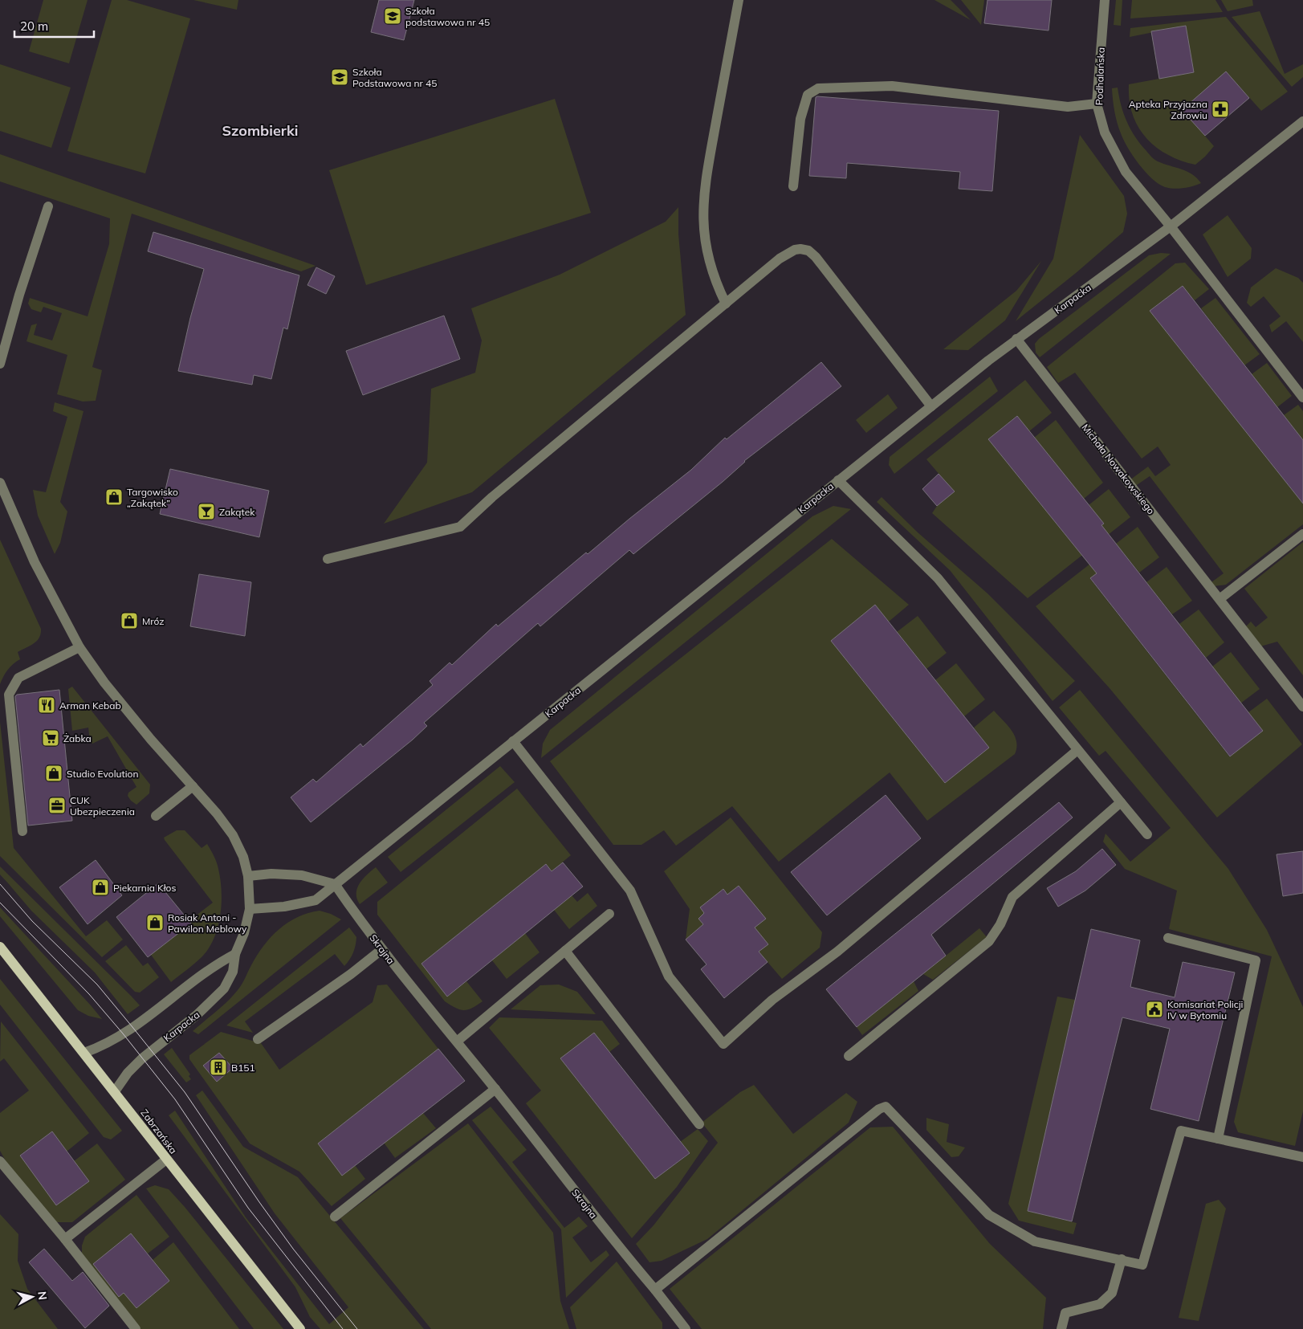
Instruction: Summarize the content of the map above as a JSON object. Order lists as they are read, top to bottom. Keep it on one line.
{"streets":{"main road":["Zabrzańska"],"street":["Podhalańska","Karpacka","Michała Nowakowskiego","Skrajna"]},"crossings":[["Podhalańska","Karpacka"],["Karpacka","Michała Nowakowskiego"],["Karpacka","Skrajna"],["Karpacka","Zabrzańska"]],"districts":["Szombierki"],"places":{"school or university":["Szkoła podstawowa nr 45","Szkoła Podstawowa nr 45"],"pharmacy":["Apteka Przyjazna Zdrowiu"],"shop":["Targowisko „Zakątek”","Mróz","Studio Evolution","Piekarnia Kłos","Rosiak Antoni - Pawilon Meblowy"],"bar":["Zakątek"],"restaurant":["Arman Kebab"],"supermarket":["Żabka"],"office":["CUK Ubezpieczenia"],"public building":["Komisariat Policji IV w Bytomiu"],"building":["B151"]},"scale_bar":"20 m","north":"right"}
